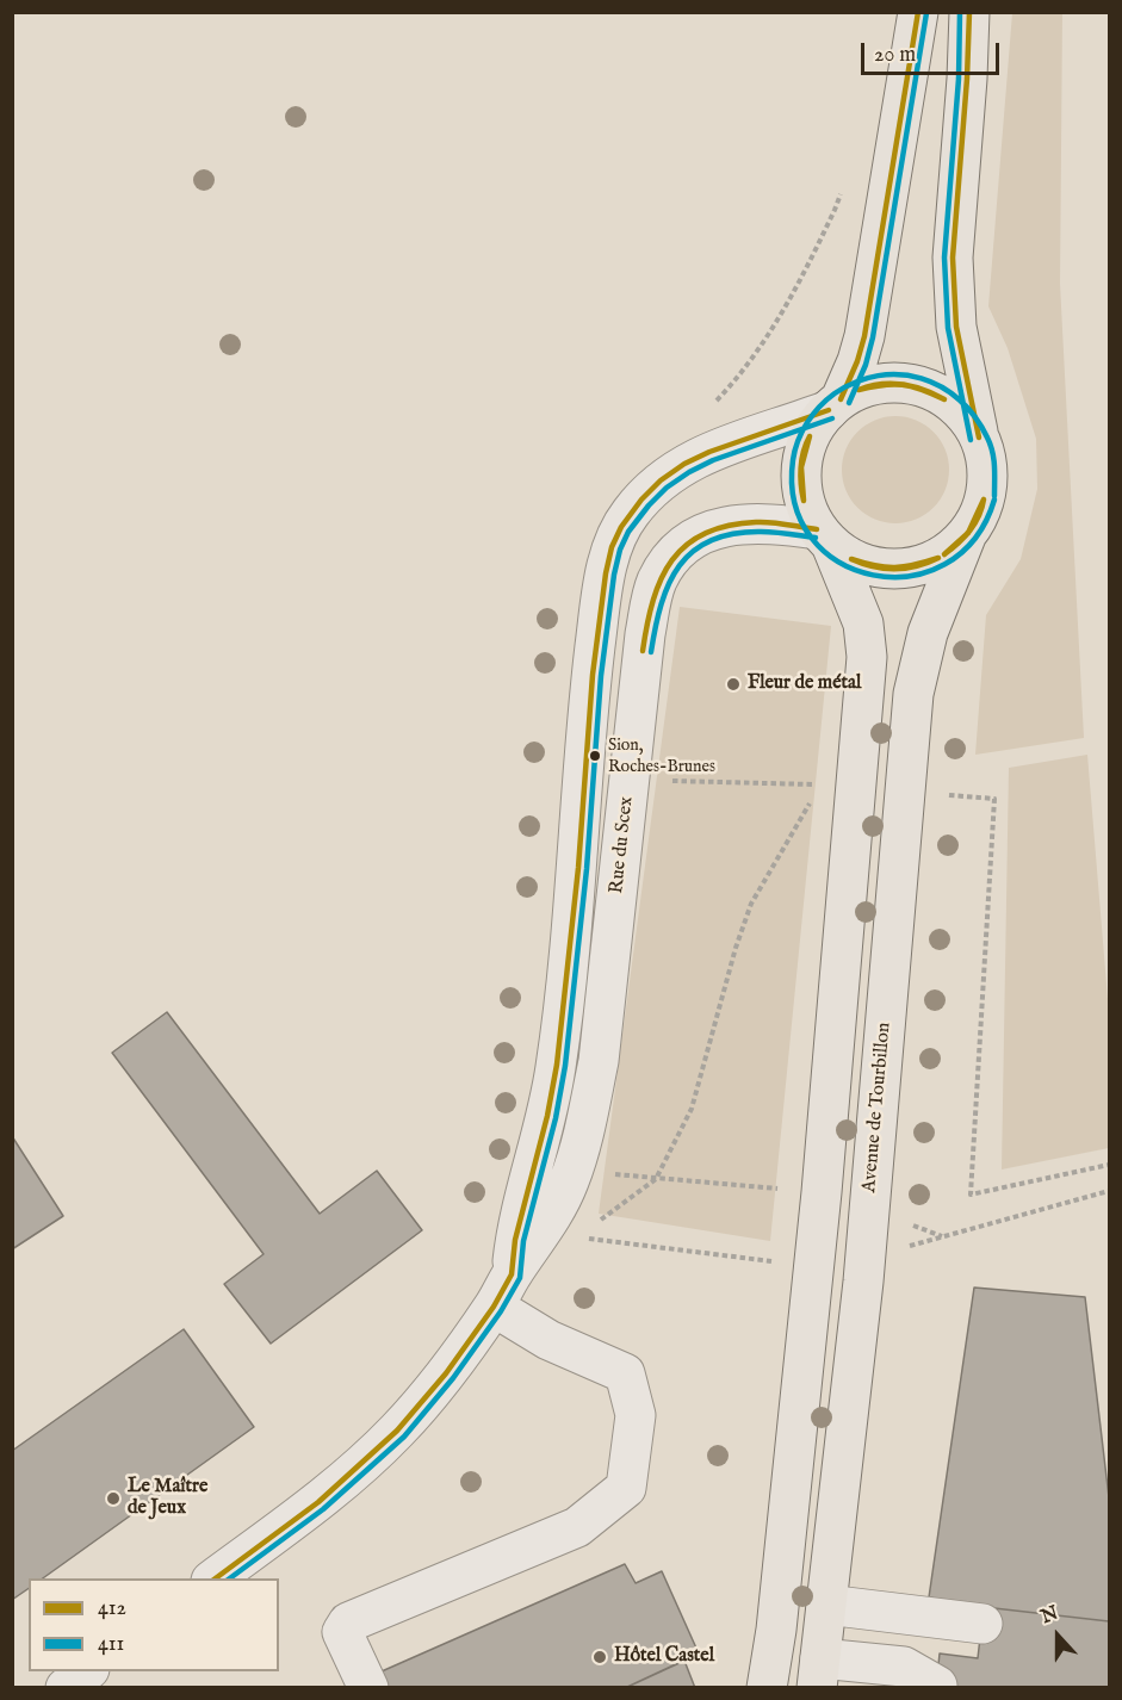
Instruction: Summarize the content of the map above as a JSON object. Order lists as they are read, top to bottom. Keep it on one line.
{"streets":{"main road":["Avenue de Tourbillon"],"street":["Rue du Scex"]},"crossings":[["Rue du Scex","Avenue de Tourbillon"]],"places":["Fleur de métal","Sion, Roches-Brunes","Le Maître de Jeux","Hôtel Castel"],"lines":["transit line 412","transit line 411"],"legend":["412","411"],"scale_bar":"20 m","north":"top"}
